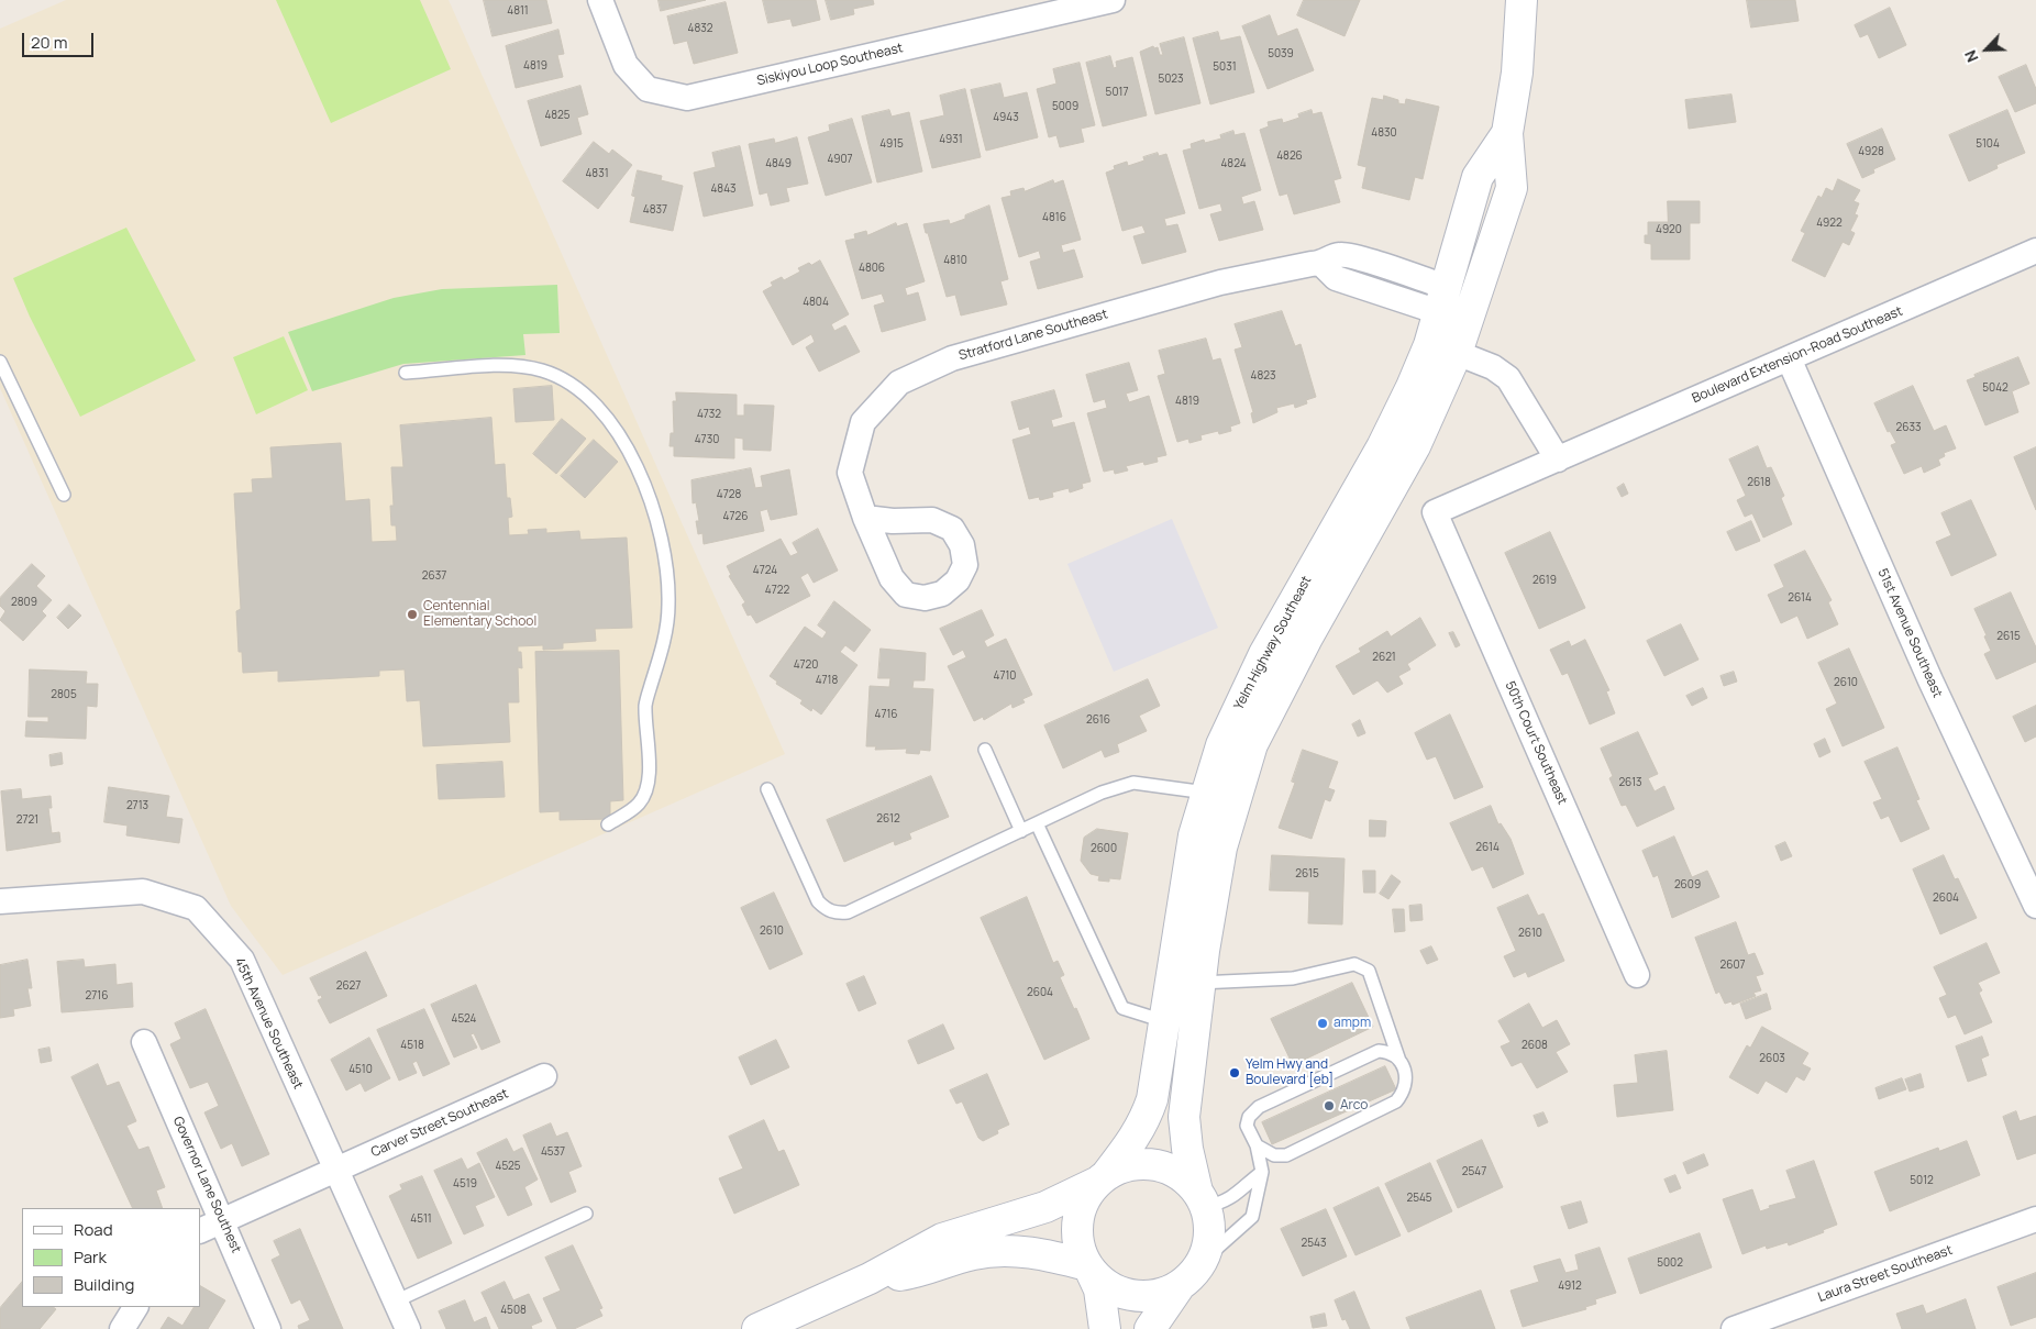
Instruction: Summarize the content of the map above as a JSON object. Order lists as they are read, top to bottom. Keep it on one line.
{"streets":{"main road":["Yelm Highway Southeast"],"street":["Siskiyou Loop Southeast","Stratford Lane Southeast","Boulevard Extension-Road Southeast","51st Avenue Southeast","50th Court Southeast","45th Avenue Southeast","Carver Street Southeast","Governor Lane Southest","Laura Street Southeast"]},"crossings":[["Stratford Lane Southeast","Yelm Highway Southeast"],["Boulevard Extension-Road Southeast","51st Avenue Southeast"],["Boulevard Extension-Road Southeast","50th Court Southeast"],["45th Avenue Southeast","Carver Street Southeast"],["Carver Street Southeast","Governor Lane Southest"]],"places":["Centennial Elementary School","ampm","Yelm Hwy and Boulevard [eb]","Arco"],"house_numbers":["4811","4832","5039","4819","5031","5023","5017","5009","4825","4943","4830","4931","4915","5104","4928","4826","4907","4849","4824","4831","4843","4837","4816","4922","4920","4810","4806","4804","4823","5042","4819","4732","2633","4730","2618","4728","4726","4724","2637","2619","4722","2614","2809","2615","2621","4720","4710","4718","2610","2805","4716","2616","2613","2713","2612","2721","2614","2600","2615","2609","2604","2610","2610","2607","2627","2604","2716","4524","4518","2608","2603","4510","4537","4525","2547","5012","4519","2545","4511","2543","5002","4912","4508"],"legend":["Road","Park","Building"],"scale_bar":"20 m","north":"bottom left"}
